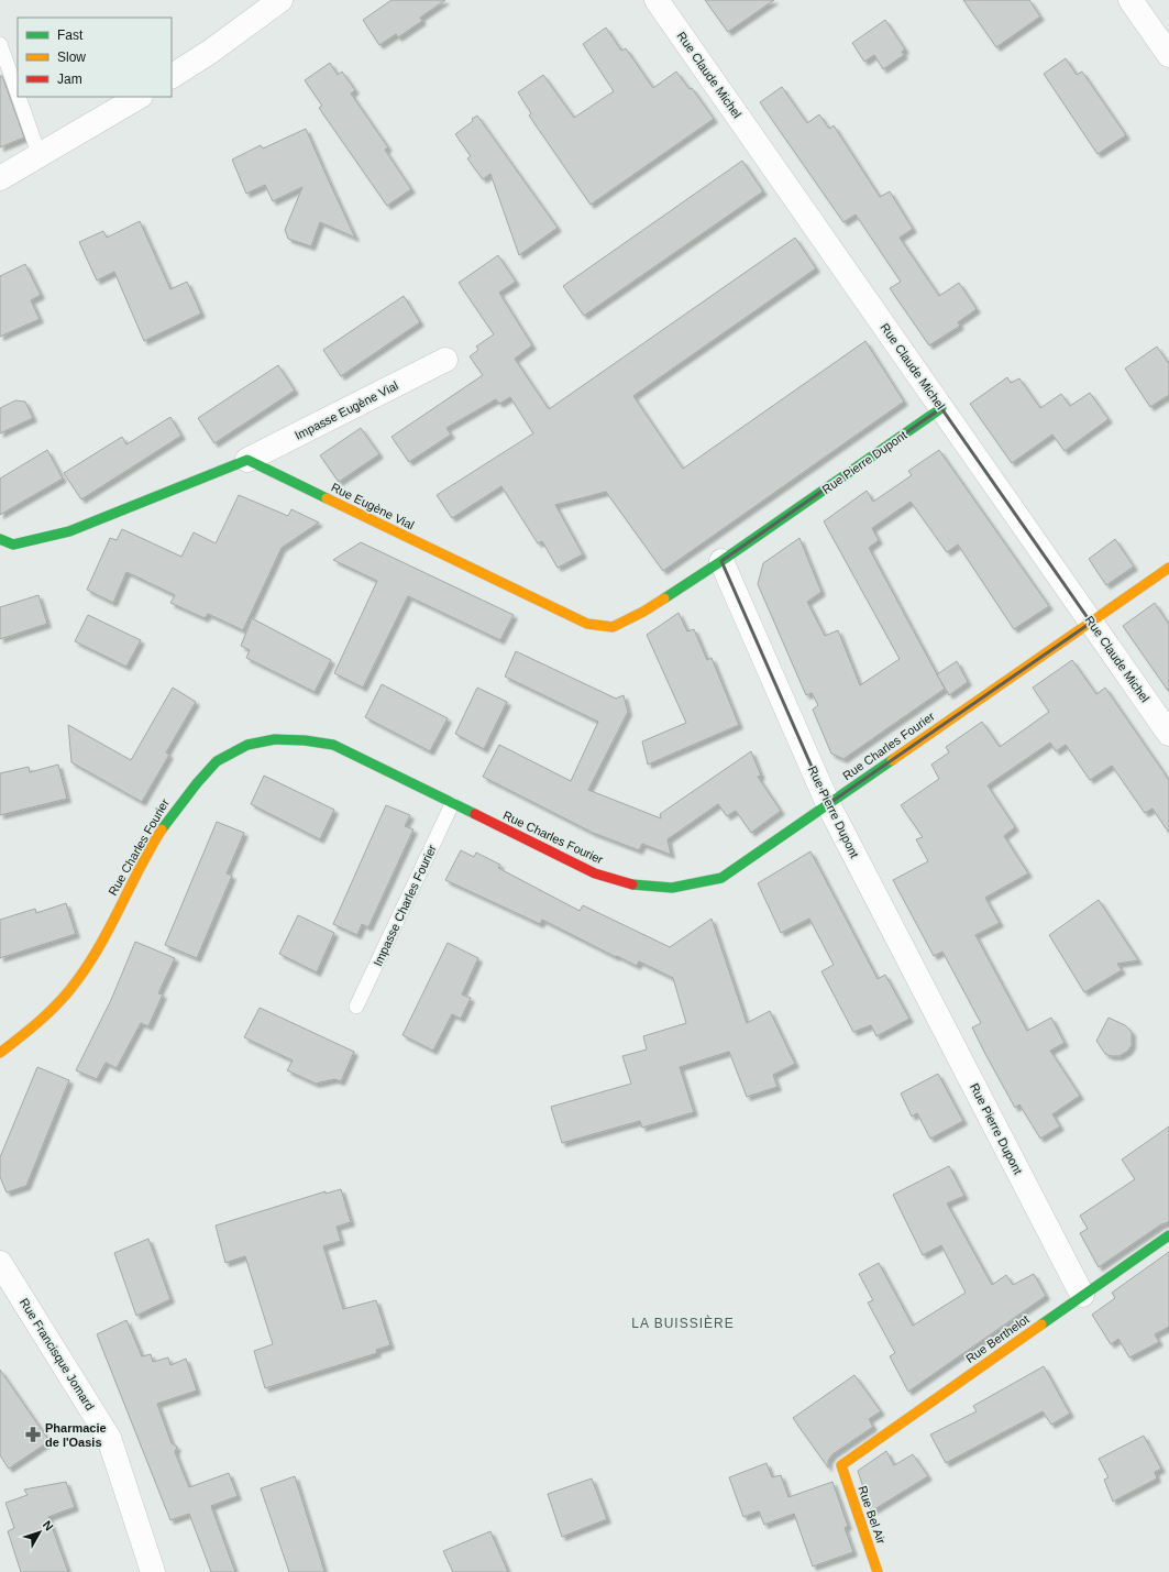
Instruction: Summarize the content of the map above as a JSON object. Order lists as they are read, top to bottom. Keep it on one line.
{"streets":{"street":["Rue Claude Michel","Impasse Eugène Vial","Rue Pierre Dupont","Rue Eugène Vial","Rue Charles Fourier","Rue Berthelot","Rue Francisque Jomard","Rue Bel Air"],"lane":["Impasse Charles Fourier"]},"crossings":[["Rue Claude Michel","Rue Pierre Dupont"],["Rue Claude Michel","Rue Charles Fourier"],["Impasse Eugène Vial","Rue Eugène Vial"],["Rue Pierre Dupont","Rue Eugène Vial"],["Rue Pierre Dupont","Rue Charles Fourier"],["Rue Pierre Dupont","Rue Berthelot"],["Rue Charles Fourier","Impasse Charles Fourier"],["Rue Berthelot","Rue Bel Air"]],"districts":["LA BUISSIÈRE"],"places":{"pharmacy":["Pharmacie de l'Oasis"]},"legend":["Fast","Slow","Jam"],"north":"top right"}
